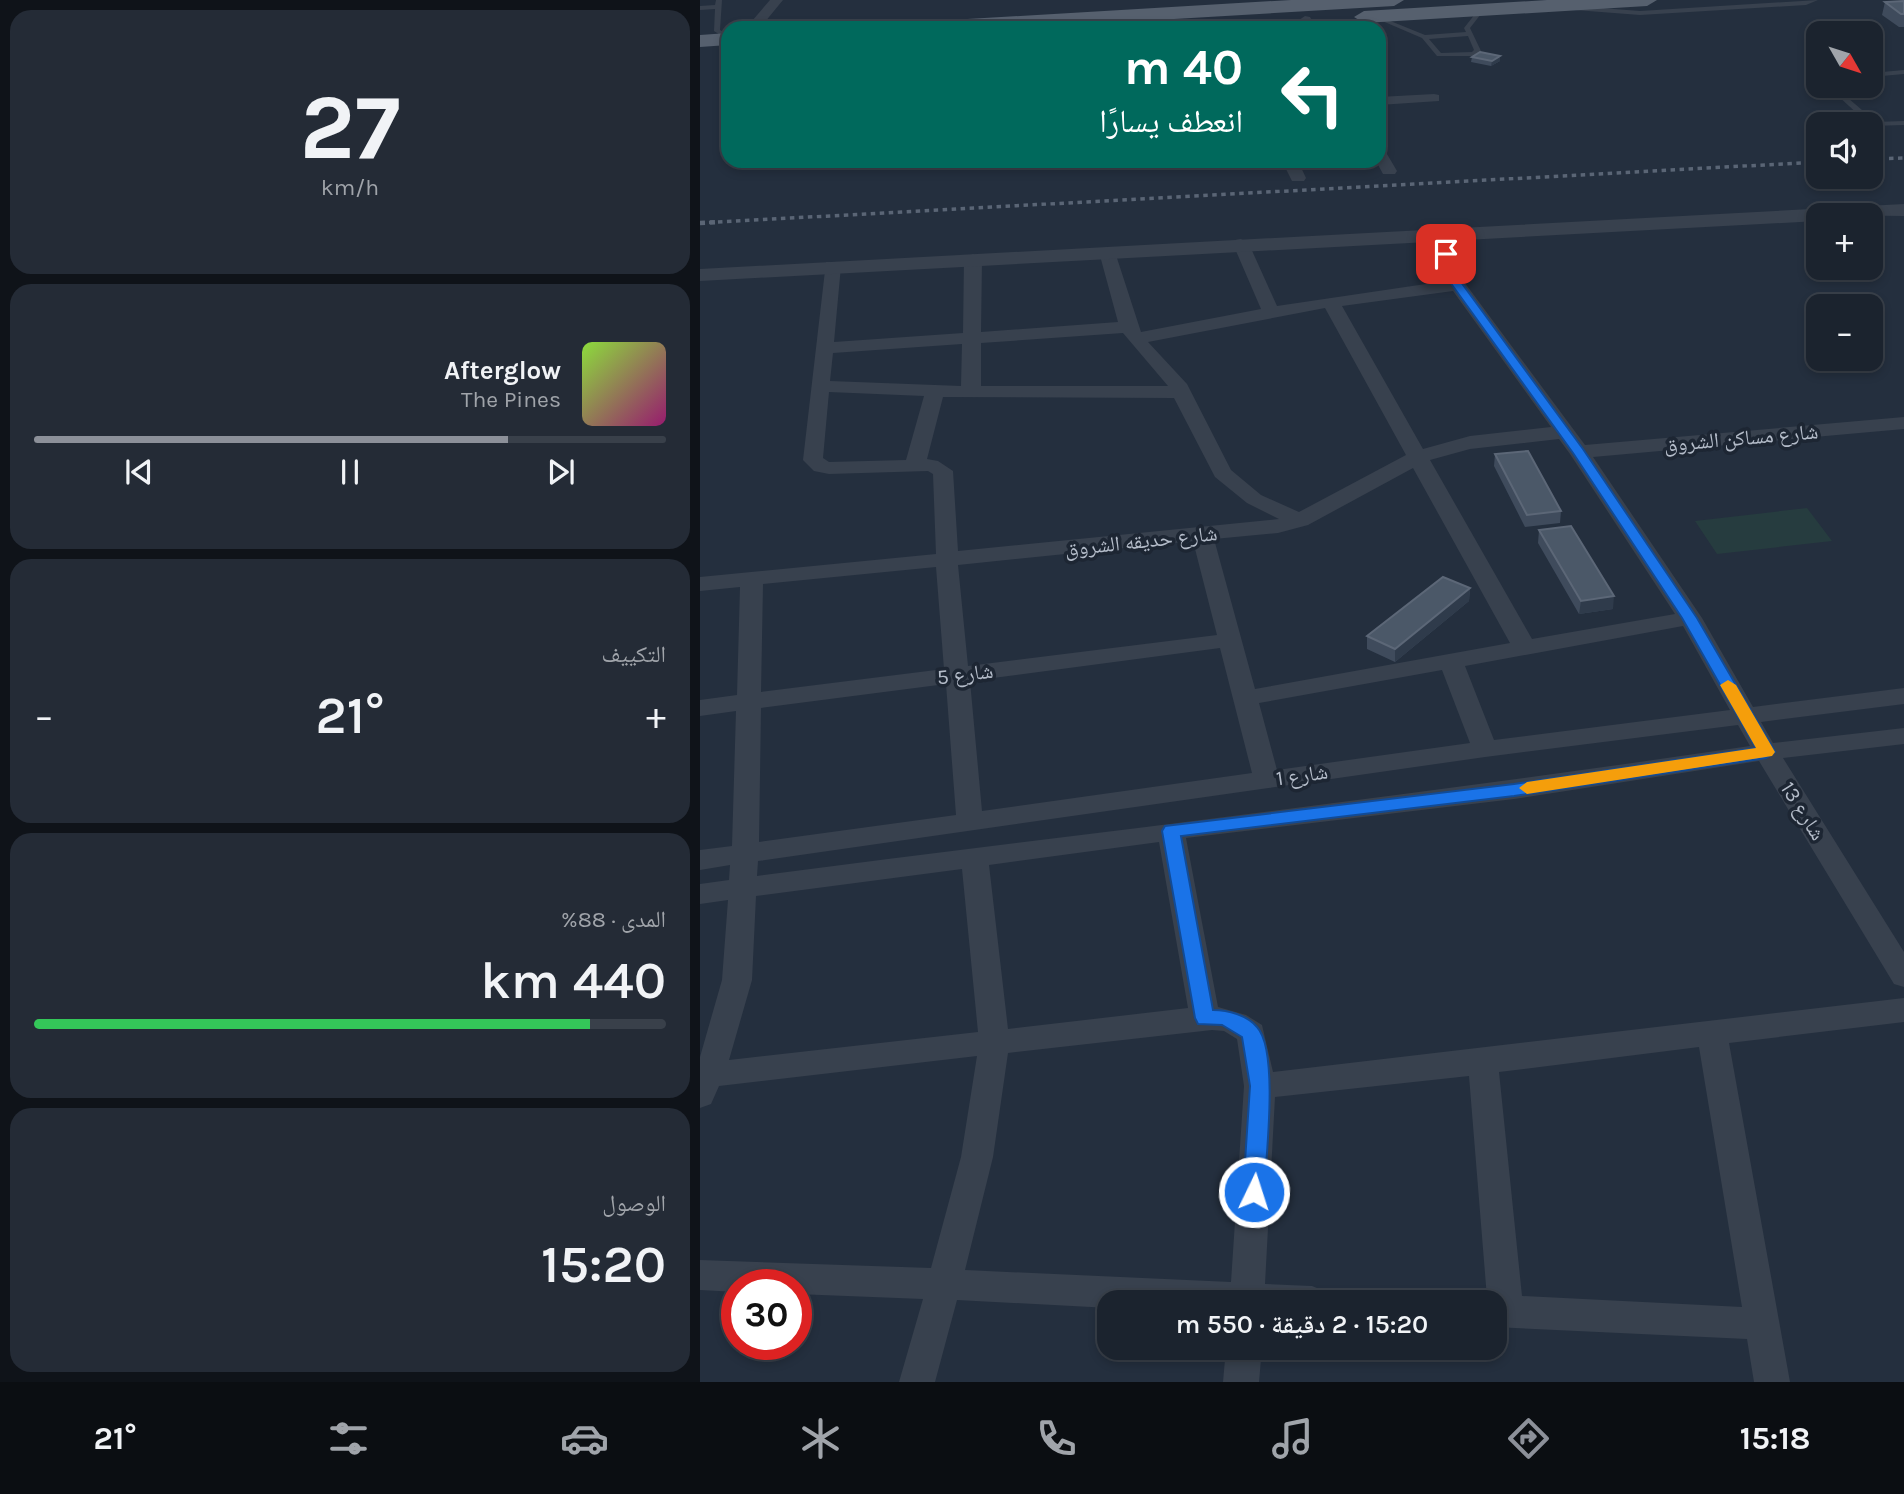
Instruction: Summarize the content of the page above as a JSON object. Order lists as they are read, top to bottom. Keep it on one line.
{"streets":{"street":["شارع مساكن الشروق","شارع حديقه الشروق","شارع 5","شارع 1","شارع 13"]},"crossings":[["شارع مساكن الشروق","شارع 13"],["شارع حديقه الشروق","شارع 13"],["شارع 1","شارع 13"]],"north":"bottom right","page":{"tile":[["27","km/h"],"التكييف",["المدى · 88%","440 km"],["الوصول","15:20"]],"map_buttons":["+","−"],"turn":["40 m","انعطف يسارًا"],"song":["Afterglow","The Pines"],"heat":["−","21°","+"],"limit":"30","trip":"15:20 · 2 دقيقة · 550 m","tabs":["15:18","21°"]}}
